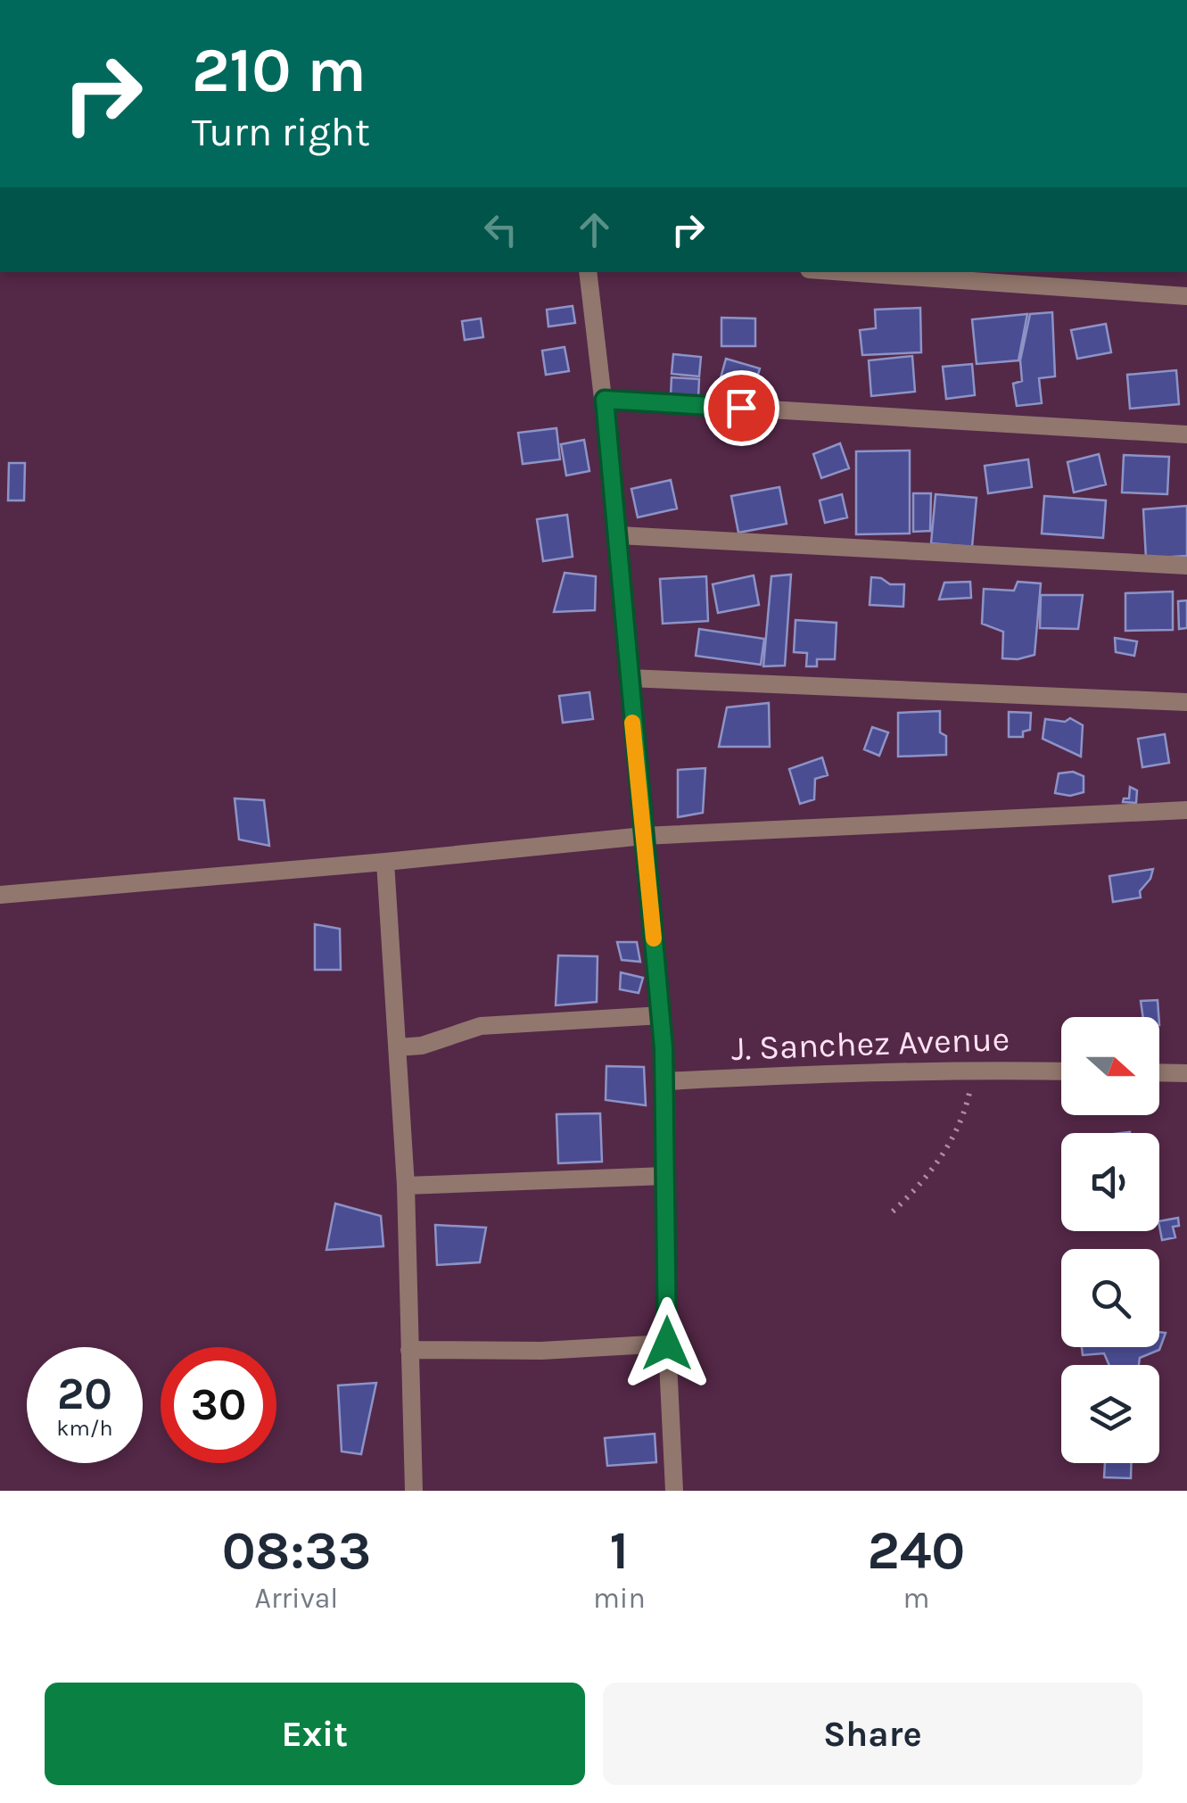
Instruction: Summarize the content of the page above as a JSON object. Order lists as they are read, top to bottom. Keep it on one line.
{"streets":{"street":["J. Sanchez Avenue"]},"north":"right","page":{"turn":["210 m","Turn right"],"speed":"20 km/h","limit":"30","eta":["08:33","Arrival","1","min","240","m"],"buttons":["Exit","Share"]}}
